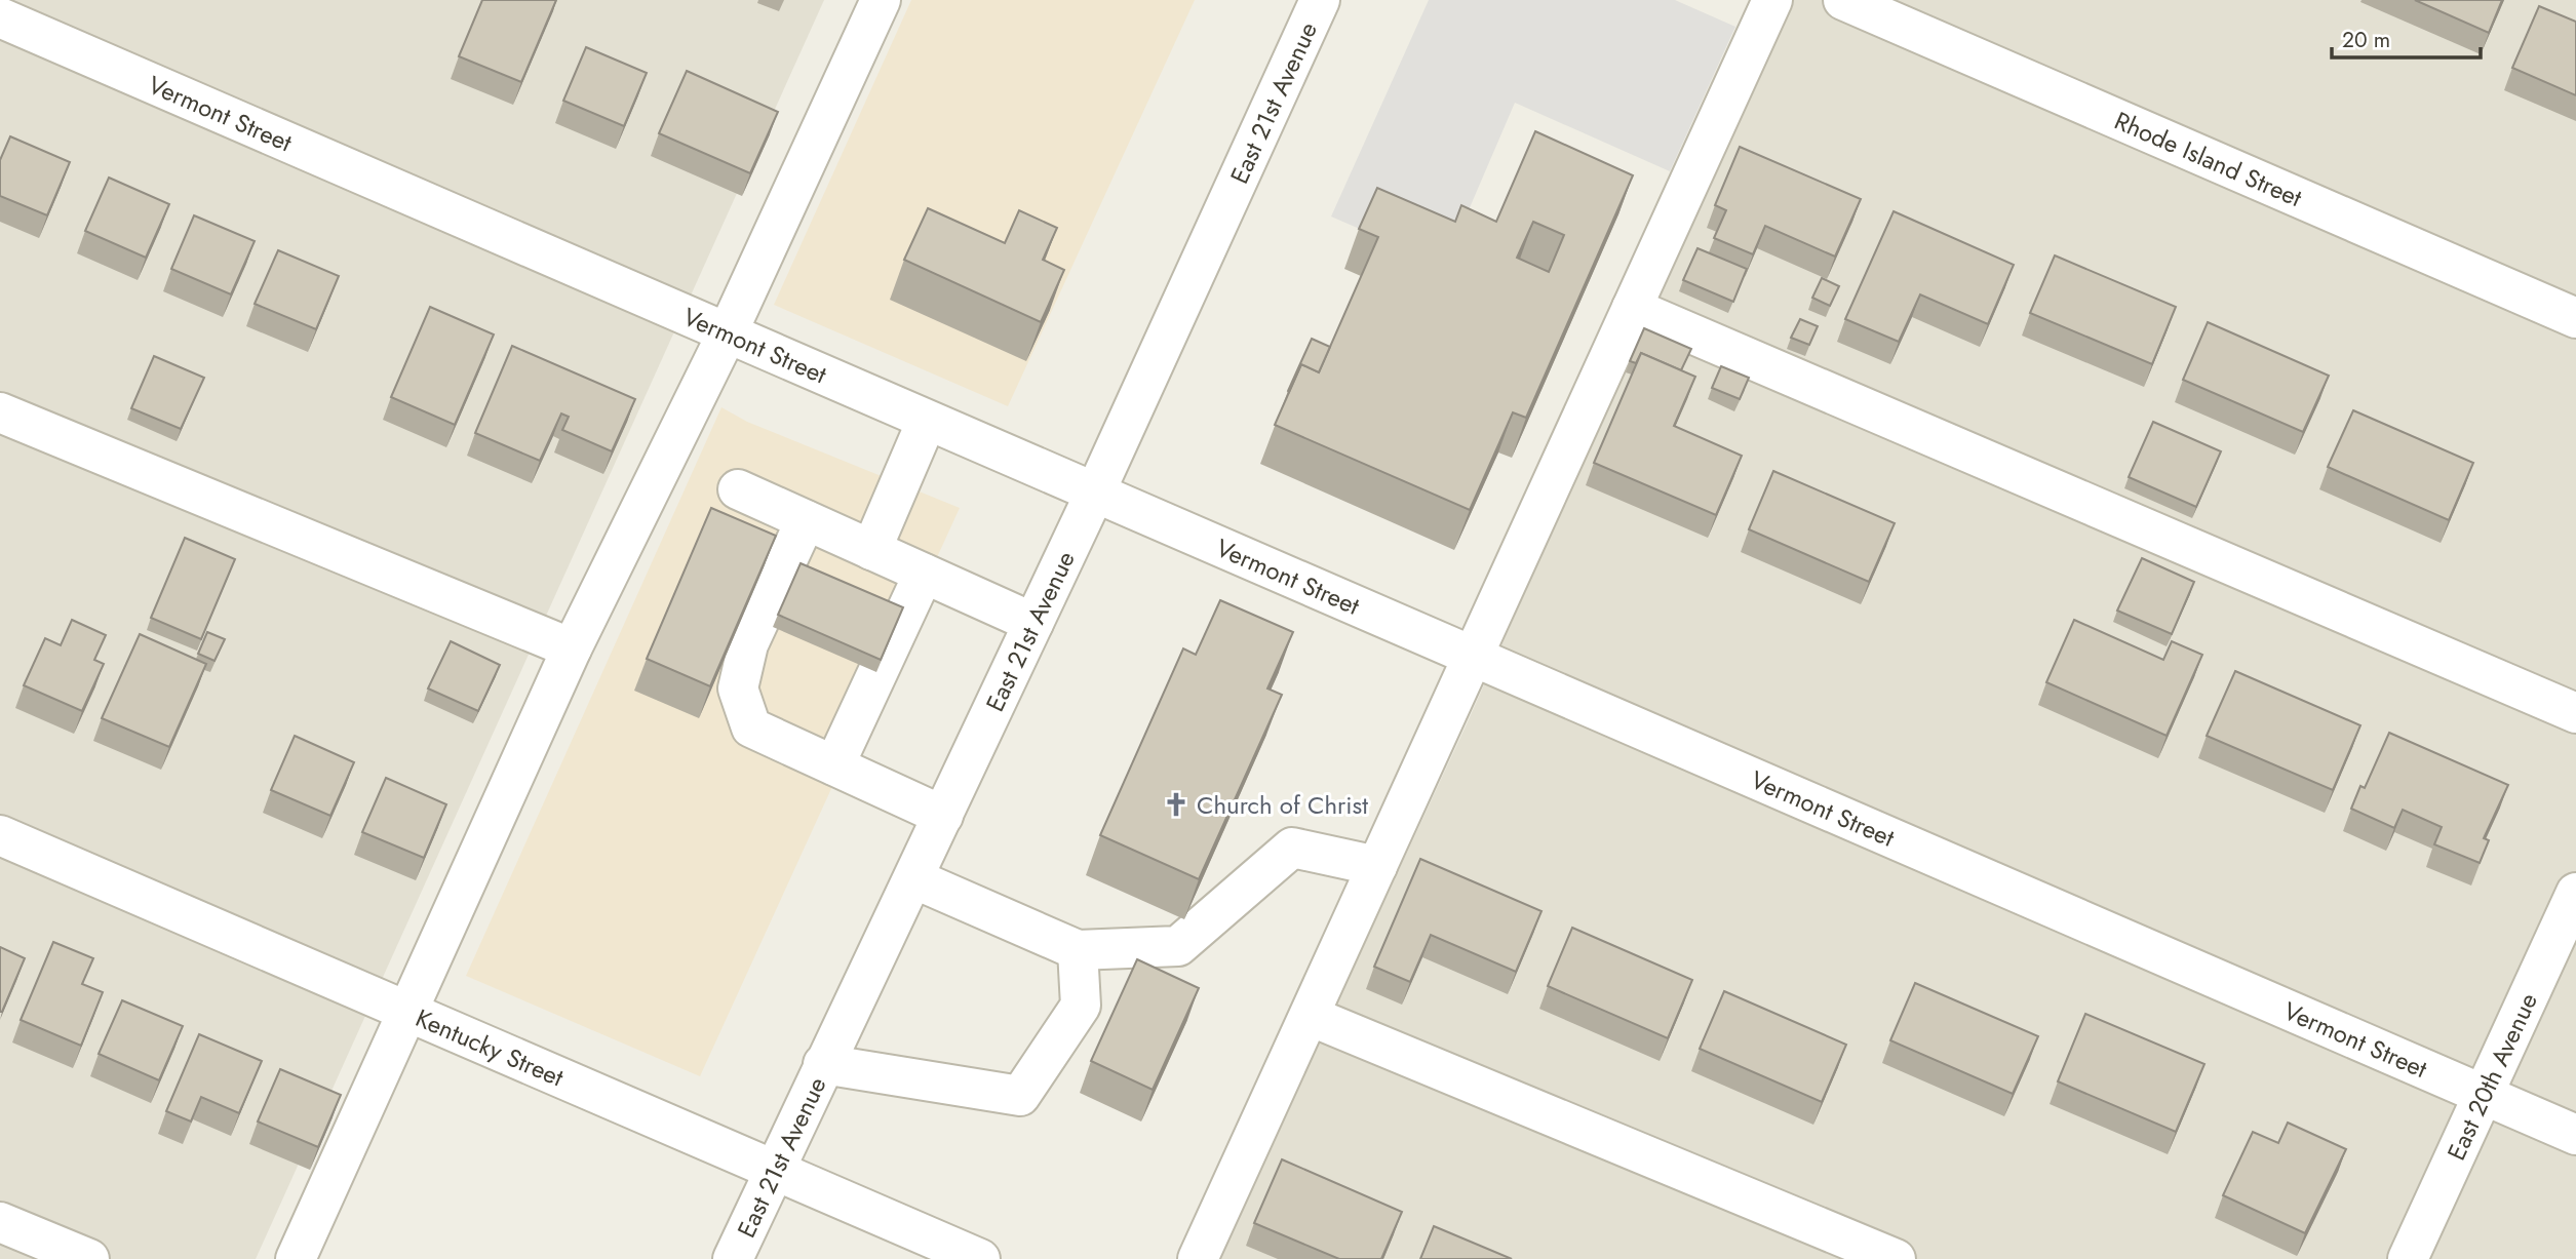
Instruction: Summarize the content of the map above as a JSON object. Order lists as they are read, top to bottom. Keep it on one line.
{"streets":{"street":["East 21st Avenue","Vermont Street","Rhode Island Street","Kentucky Street","East 20th Avenue"]},"crossings":[["East 21st Avenue","Vermont Street"],["East 21st Avenue","Kentucky Street"],["Vermont Street","East 20th Avenue"]],"places":{"church":["Church of Christ"]},"scale_bar":"20 m"}
